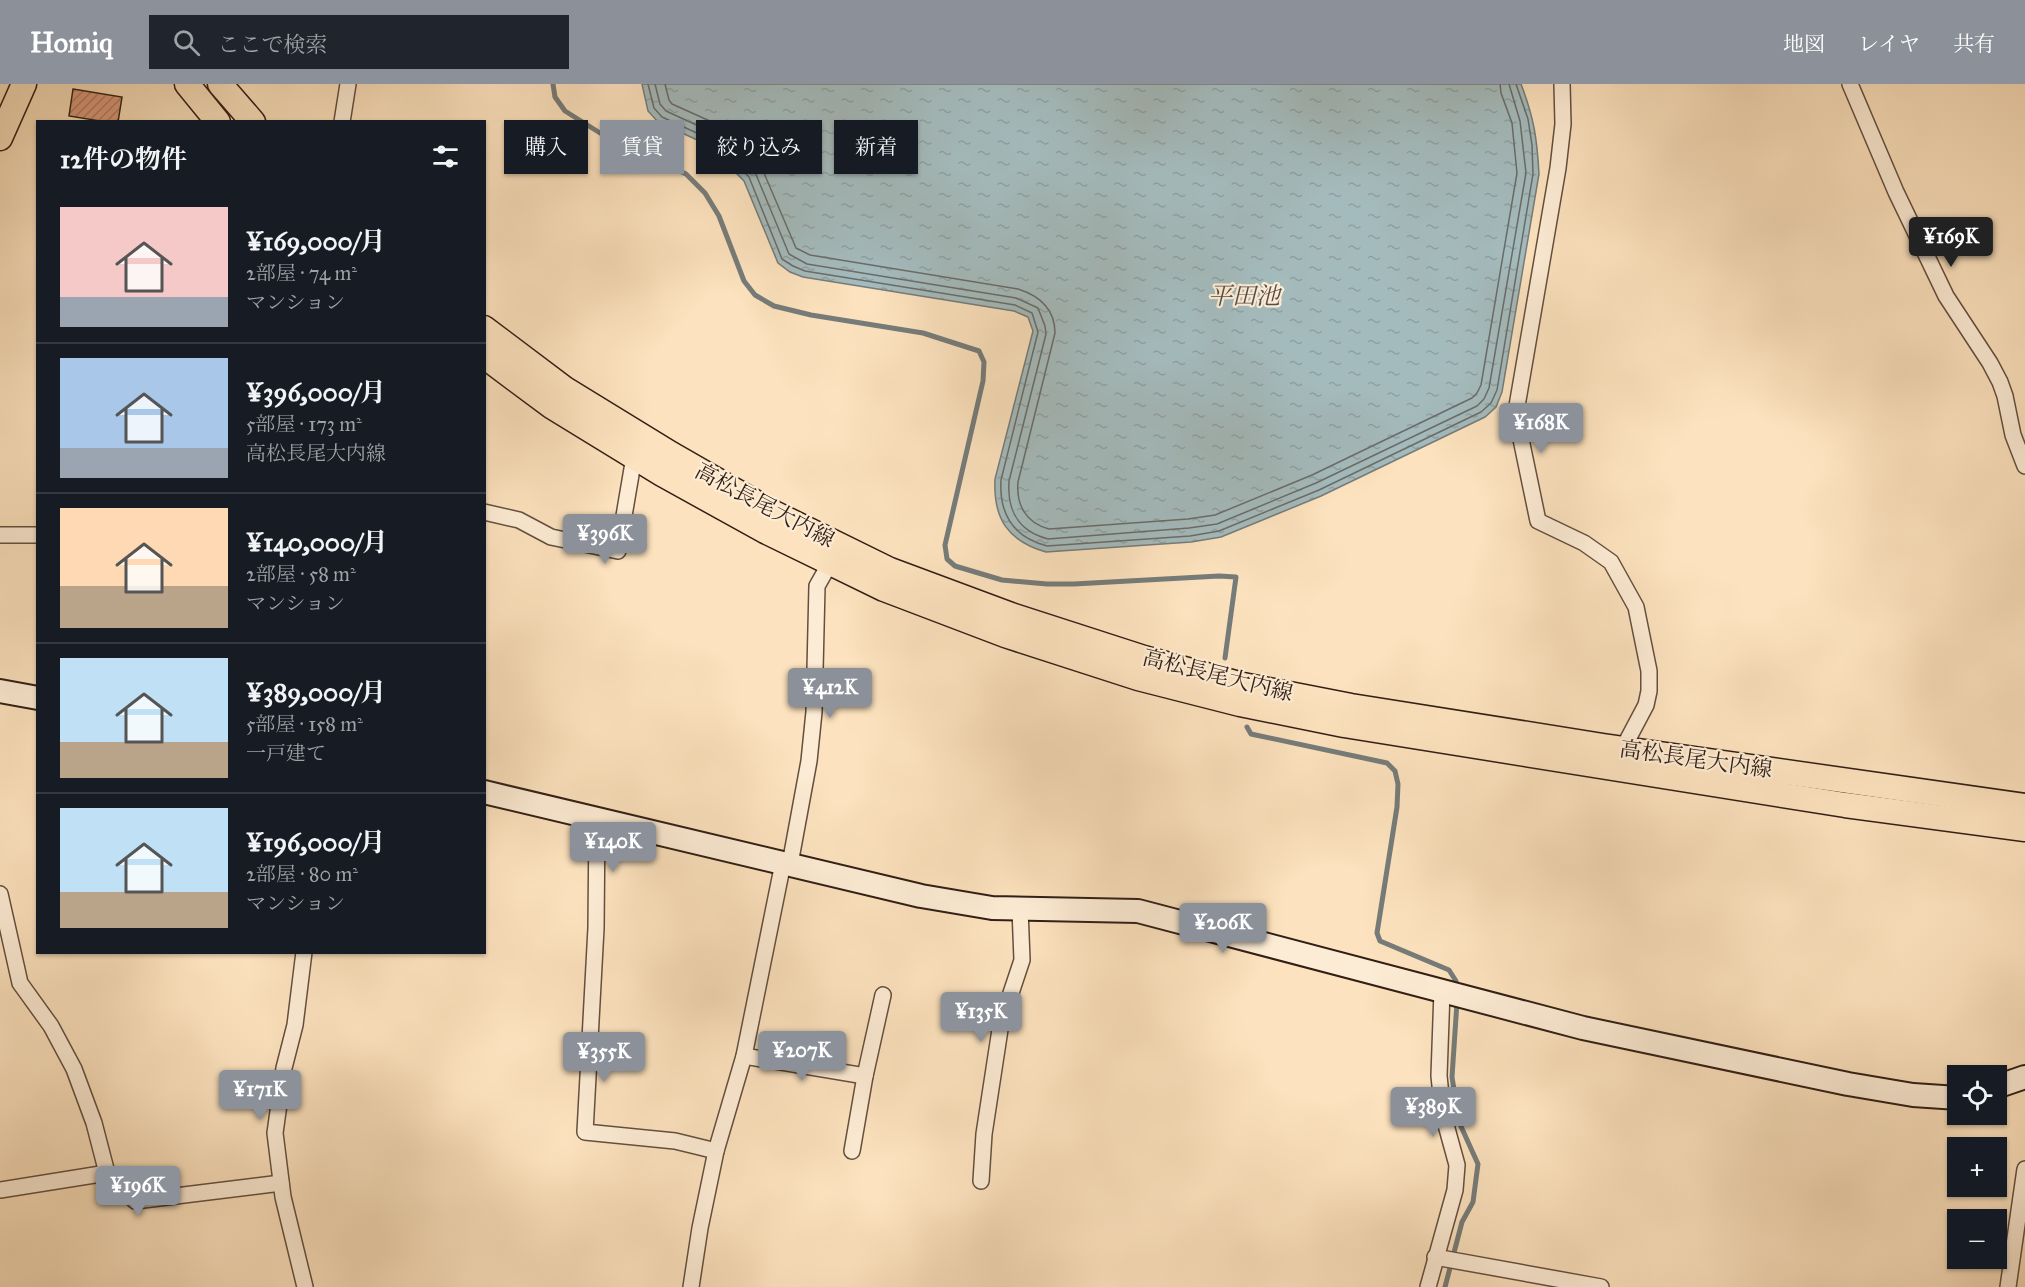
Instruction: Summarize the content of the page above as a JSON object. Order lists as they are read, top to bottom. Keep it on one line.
{"streets":{"main road":["高松長尾大内線"]},"water":["平田池"],"page":{"header":"Homiq","search":"ここで検索","nav":["地図","レイヤ","共有"],"chip":["購入","賃貸","絞り込み","新着"],"heading":"12件の物件","list":[{"name":"¥169,000/月","note":"2部屋 · 74 m² · マンション"},{"name":"¥396,000/月","note":"5部屋 · 173 m² · 高松長尾大内線"},{"name":"¥140,000/月","note":"2部屋 · 58 m² · マンション"},{"name":"¥389,000/月","note":"5部屋 · 158 m² · 一戸建て"},{"name":"¥196,000/月","note":"2部屋 · 80 m² · マンション"}],"price":["¥169K","¥168K","¥396K","¥412K","¥140K","¥206K","¥135K","¥207K","¥355K","¥171K","¥389K","¥196K"],"map_buttons":["+","−"]}}
